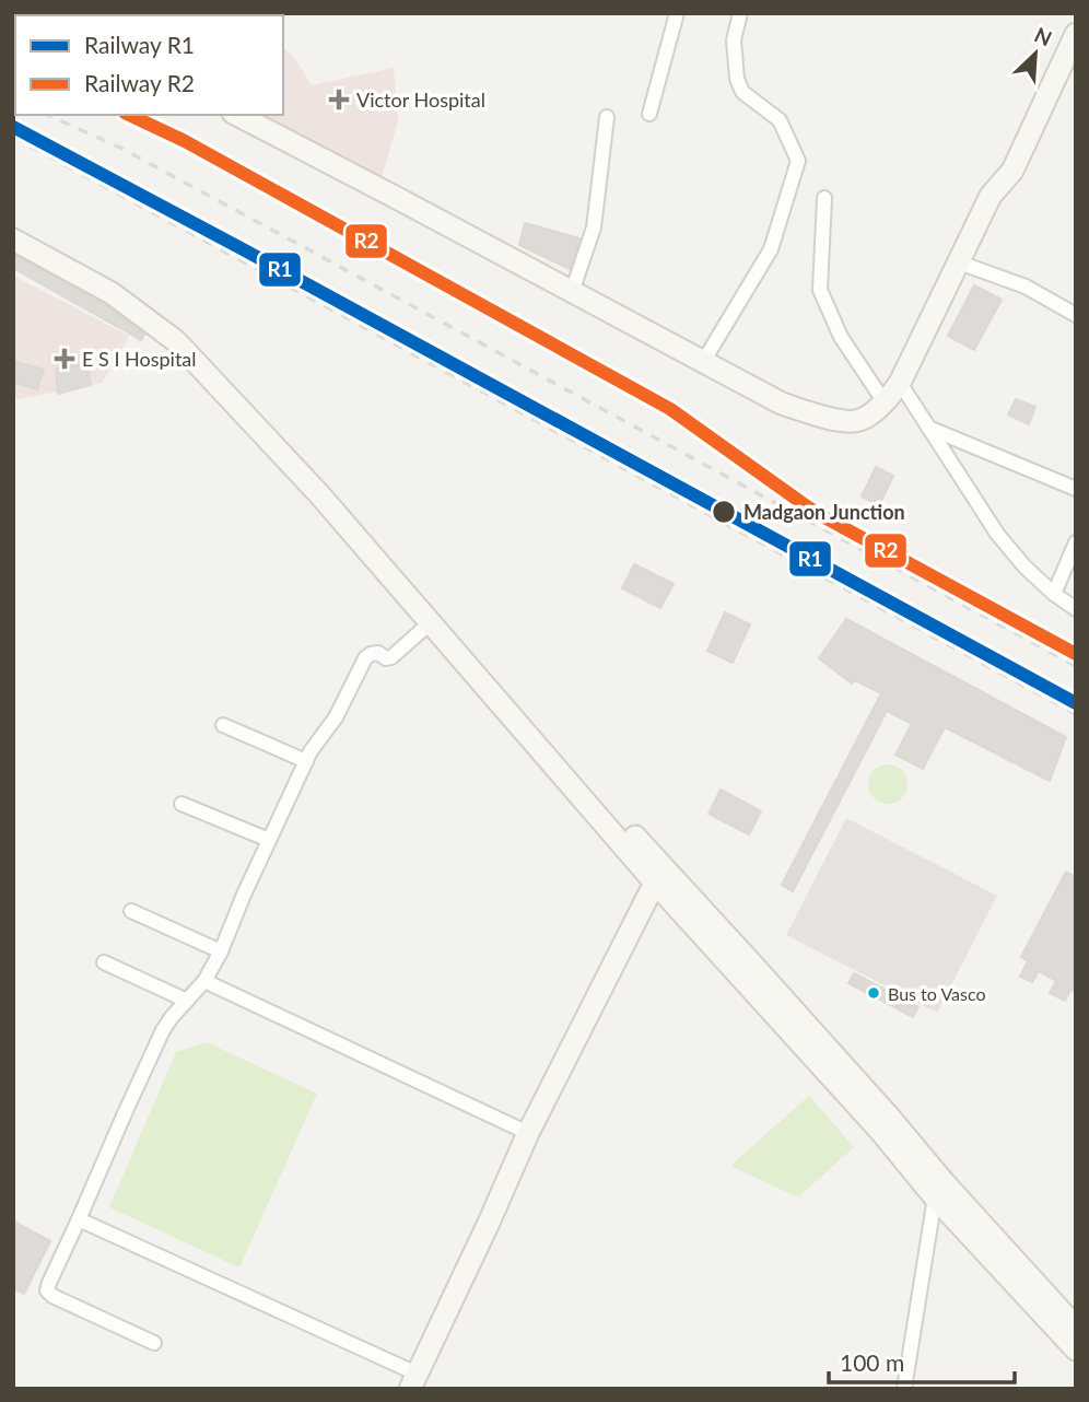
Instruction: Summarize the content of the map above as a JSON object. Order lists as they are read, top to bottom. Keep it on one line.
{"places":{"health":["Victor Hospital","E S I Hospital"],"other":["Madgaon Junction","Bus to Vasco"]},"lines":["rail line R2","rail line R1"],"legend":["Railway R1","Railway R2"],"scale_bar":"100 m","north":"top right"}
